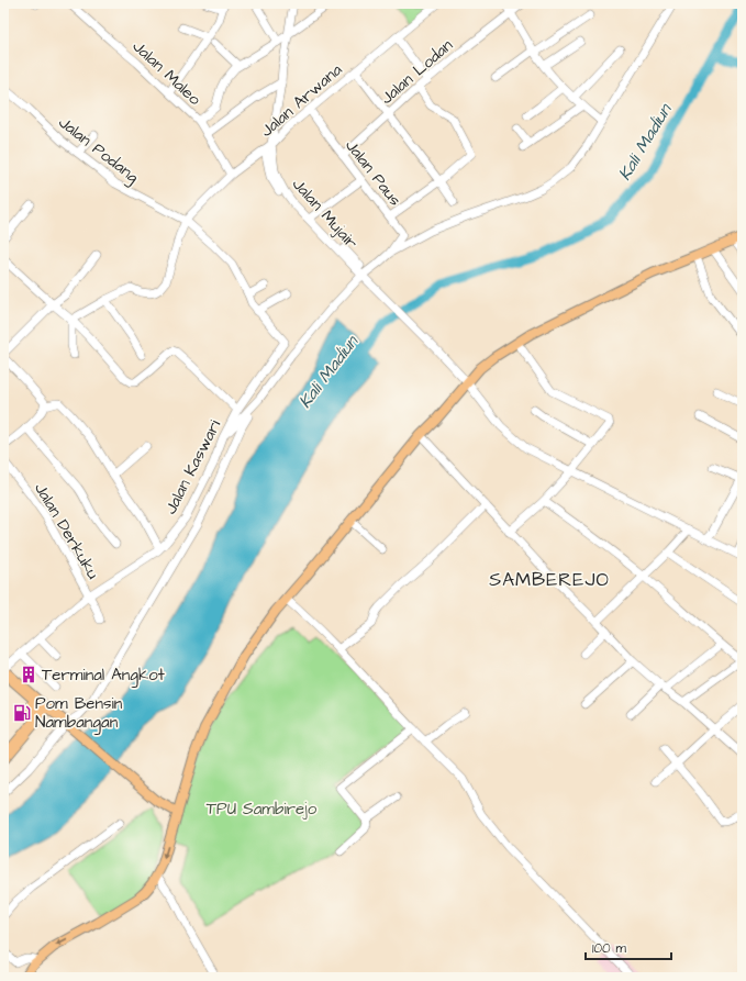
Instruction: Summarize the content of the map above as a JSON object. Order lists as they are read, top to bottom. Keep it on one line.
{"streets":{"street":["Jalan Lodan","Jalan Maleo","Jalan Arwana","Jalan Podang","Jalan Paus","Jalan Mujair","Jalan Kaswari","Jalan Derkuku"]},"crossings":[["Jalan Lodan","Jalan Paus"],["Jalan Maleo","Jalan Arwana"],["Jalan Arwana","Jalan Podang"],["Jalan Arwana","Jalan Paus"],["Jalan Arwana","Jalan Mujair"],["Jalan Podang","Jalan Kaswari"],["Jalan Kaswari","Jalan Derkuku"]],"districts":["SAMBEREJO"],"water":["Kali Madiun"],"parks":["TPU Sambirejo"],"places":{"building":["Terminal Angkot"],"fuel station":["Pom Bensin Nambangan"]},"scale_bar":"100 m"}
